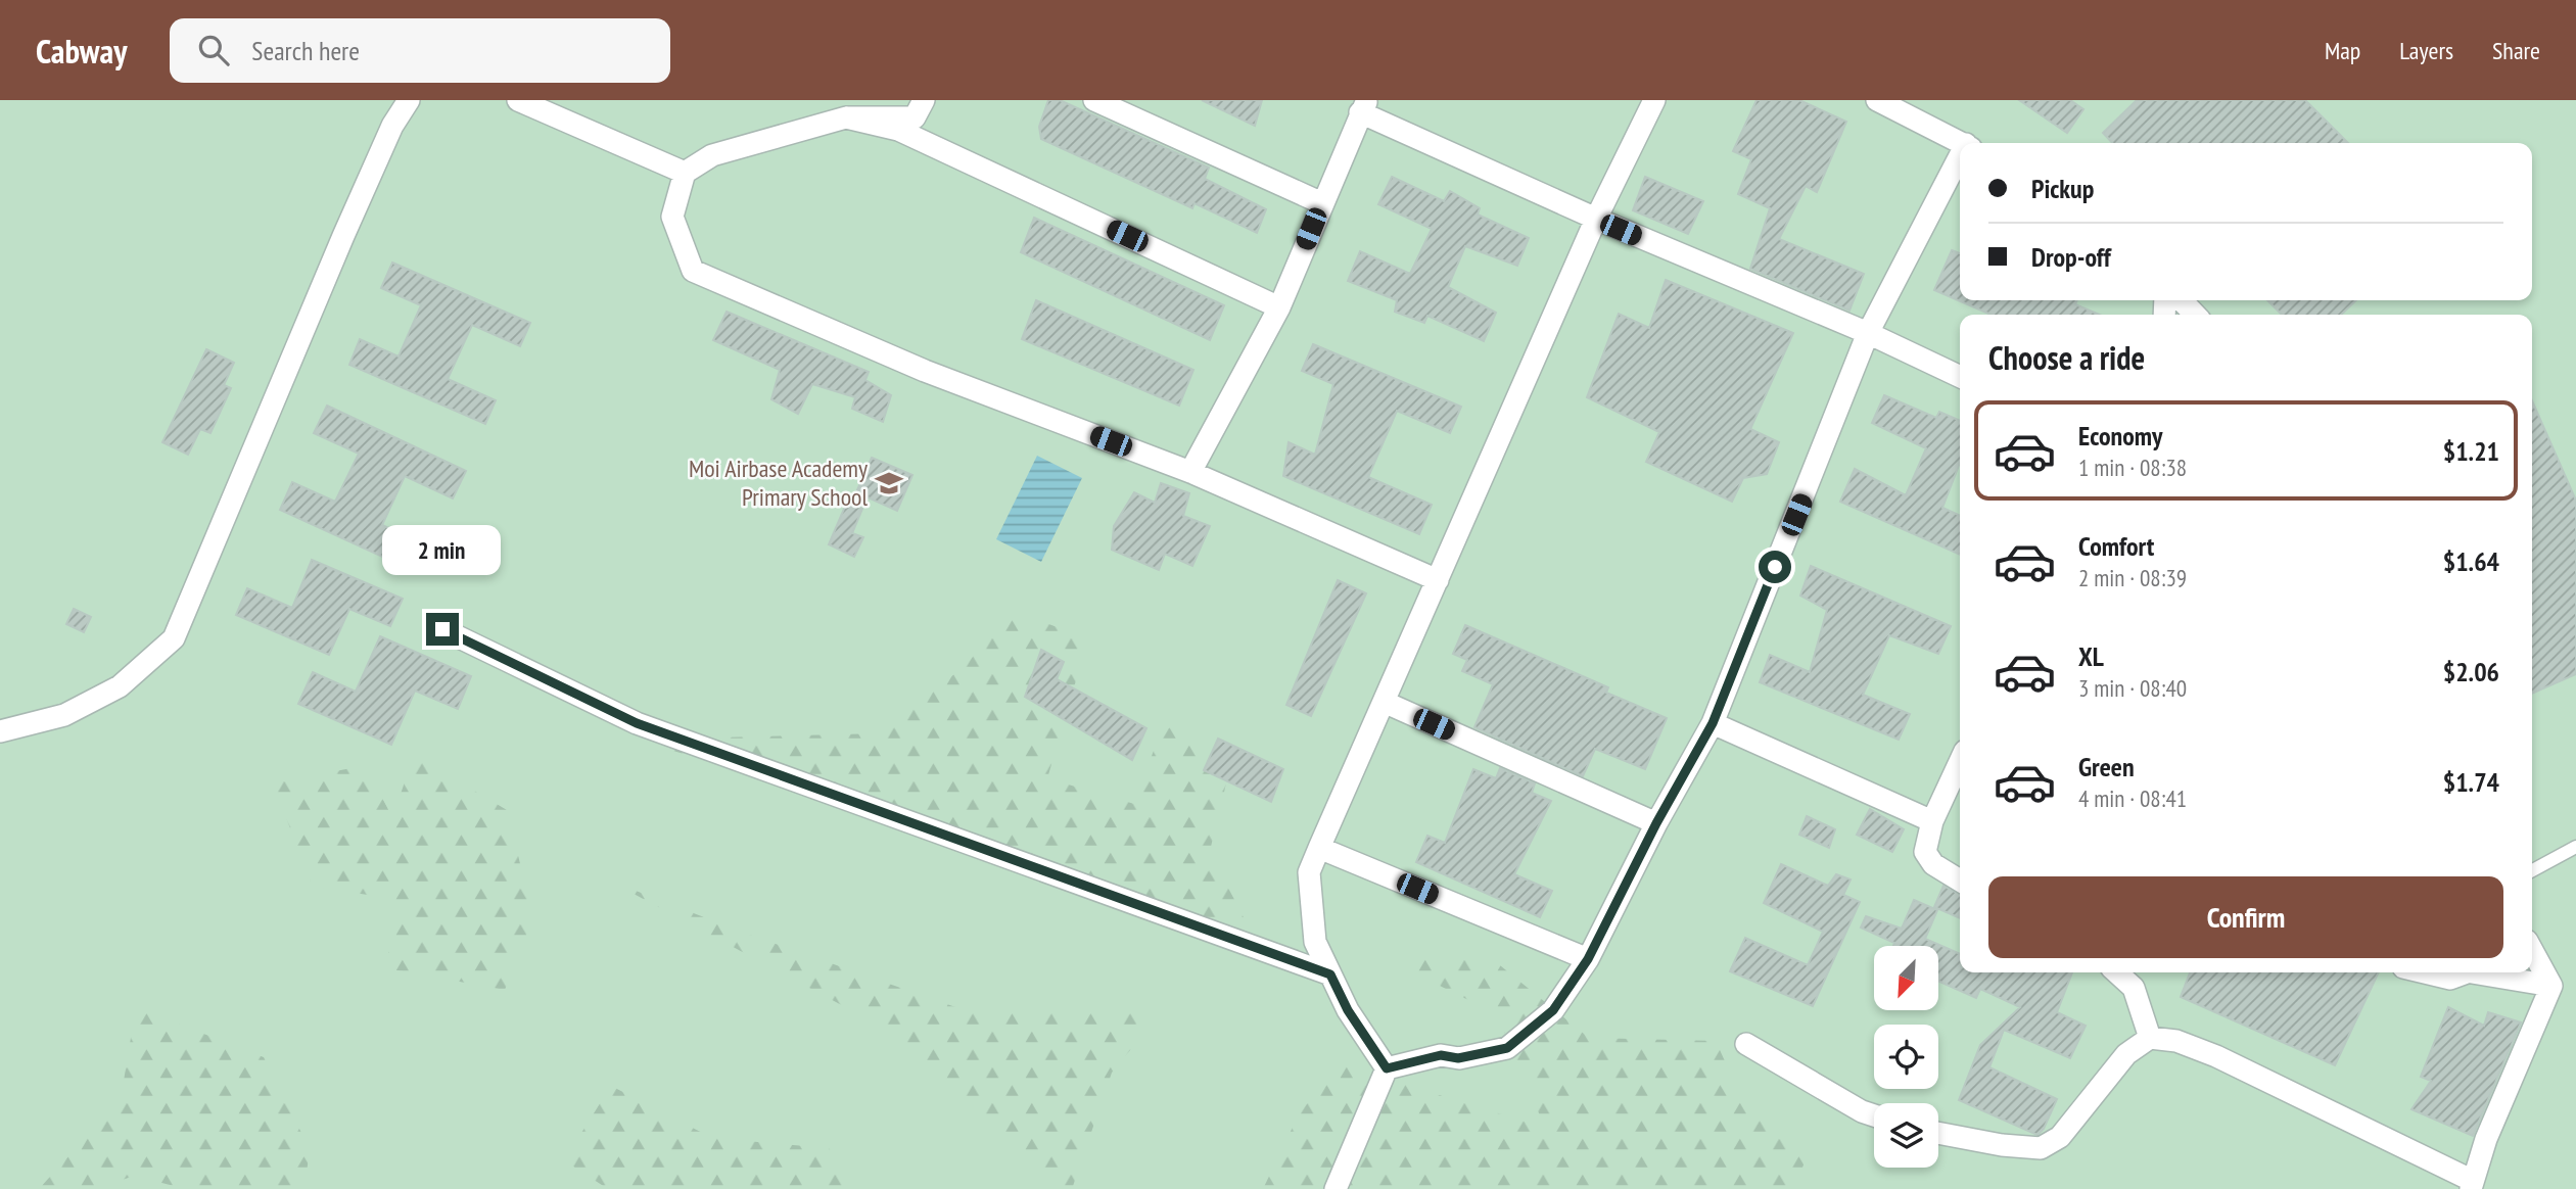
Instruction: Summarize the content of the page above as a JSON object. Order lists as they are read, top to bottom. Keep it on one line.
{"places":{"school or university":["Moi Airbase Academy Primary School"]},"north":"bottom left","page":{"header":"Cabway","search":"Search here","nav":["Map","Layers","Share"],"banner":["Pickup","Drop-off"],"heading":"Choose a ride","list":[{"name":"Economy","note":"1 min · 08:38","value":"$1.21"},{"name":"Comfort","note":"2 min · 08:39","value":"$1.64"},{"name":"XL","note":"3 min · 08:40","value":"$2.06"},{"name":"Green","note":"4 min · 08:41","value":"$1.74"}],"bubble":"2 min","buttons":"Confirm"}}
